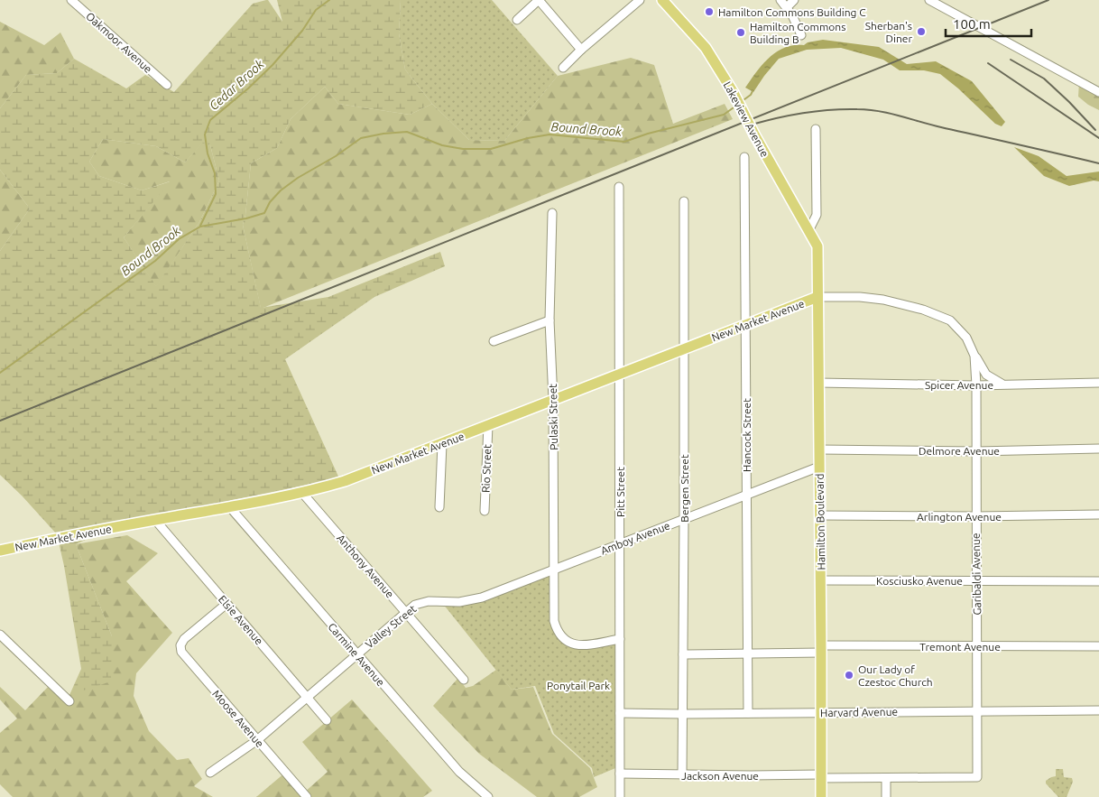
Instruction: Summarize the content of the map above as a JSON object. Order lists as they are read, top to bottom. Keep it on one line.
{"streets":{"main road":["Lakeview Avenue","New Market Avenue","Hamilton Boulevard"],"street":["Oakmoor Avenue","Spicer Avenue","Pulaski Street","Hancock Street","Delmore Avenue","Rio Street","Bergen Street","Pitt Street","Arlington Avenue","Amboy Avenue","Anthony Avenue","Garibaldi Avenue","Kosciusko Avenue","Elsie Avenue","Valley Street","Tremont Avenue","Carmine Avenue","Harvard Avenue","Moose Avenue","Jackson Avenue"]},"crossings":[["Lakeview Avenue","Hamilton Boulevard"],["New Market Avenue","Pulaski Street"],["New Market Avenue","Hancock Street"],["New Market Avenue","Rio Street"],["New Market Avenue","Bergen Street"],["New Market Avenue","Pitt Street"],["New Market Avenue","Hamilton Boulevard"],["New Market Avenue","Anthony Avenue"],["New Market Avenue","Elsie Avenue"],["New Market Avenue","Carmine Avenue"],["Spicer Avenue","Hamilton Boulevard"],["Spicer Avenue","Garibaldi Avenue"],["Pulaski Street","Pitt Street"],["Pulaski Street","Amboy Avenue"],["Hancock Street","Amboy Avenue"],["Hancock Street","Tremont Avenue"],["Hancock Street","Harvard Avenue"],["Delmore Avenue","Hamilton Boulevard"],["Delmore Avenue","Garibaldi Avenue"],["Bergen Street","Amboy Avenue"],["Bergen Street","Tremont Avenue"],["Bergen Street","Harvard Avenue"],["Bergen Street","Jackson Avenue"],["Pitt Street","Amboy Avenue"],["Pitt Street","Harvard Avenue"],["Pitt Street","Jackson Avenue"],["Arlington Avenue","Hamilton Boulevard"],["Arlington Avenue","Garibaldi Avenue"],["Hamilton Boulevard","Amboy Avenue"],["Hamilton Boulevard","Kosciusko Avenue"],["Hamilton Boulevard","Tremont Avenue"],["Hamilton Boulevard","Harvard Avenue"],["Hamilton Boulevard","Jackson Avenue"],["Amboy Avenue","Valley Street"],["Anthony Avenue","Valley Street"],["Garibaldi Avenue","Kosciusko Avenue"],["Garibaldi Avenue","Tremont Avenue"],["Garibaldi Avenue","Harvard Avenue"],["Garibaldi Avenue","Jackson Avenue"],["Elsie Avenue","Valley Street"],["Elsie Avenue","Moose Avenue"],["Valley Street","Carmine Avenue"],["Valley Street","Moose Avenue"]],"water":["Cedar Brook","Bound Brook"],"parks":["Ponytail Park"],"places":["Hamilton Commons Building C","Sherban's Diner","Hamilton Commons Building B","Our Lady of Czestoc Church"],"scale_bar":"100 m"}
